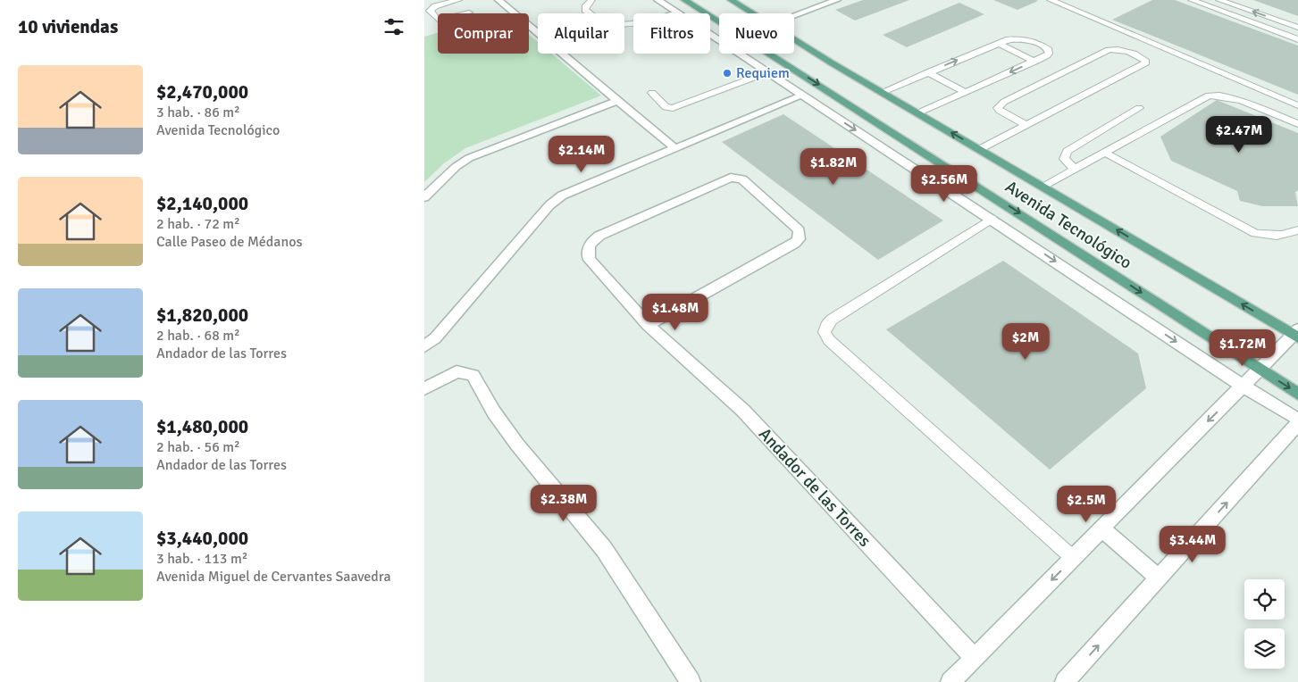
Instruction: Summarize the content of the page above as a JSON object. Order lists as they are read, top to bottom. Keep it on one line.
{"streets":{"main road":["Avenida Tecnológico"],"street":["Andador de las Torres"]},"places":["Requiem"],"page":{"heading":"10 viviendas","chip":["Comprar","Alquilar","Filtros","Nuevo"],"list":[{"name":"$2,470,000","note":"3 hab. · 86 m² · Avenida Tecnológico"},{"name":"$2,140,000","note":"2 hab. · 72 m² · Calle Paseo de Médanos"},{"name":"$1,820,000","note":"2 hab. · 68 m² · Andador de las Torres"},{"name":"$1,480,000","note":"2 hab. · 56 m² · Andador de las Torres"},{"name":"$3,440,000","note":"3 hab. · 113 m² · Avenida Miguel de Cervantes Saavedra"}],"price":["$2.47M","$2.14M","$1.82M","$2.56M","$1.48M","$2M","$1.72M","$2.38M","$2.5M","$3.44M"]}}
